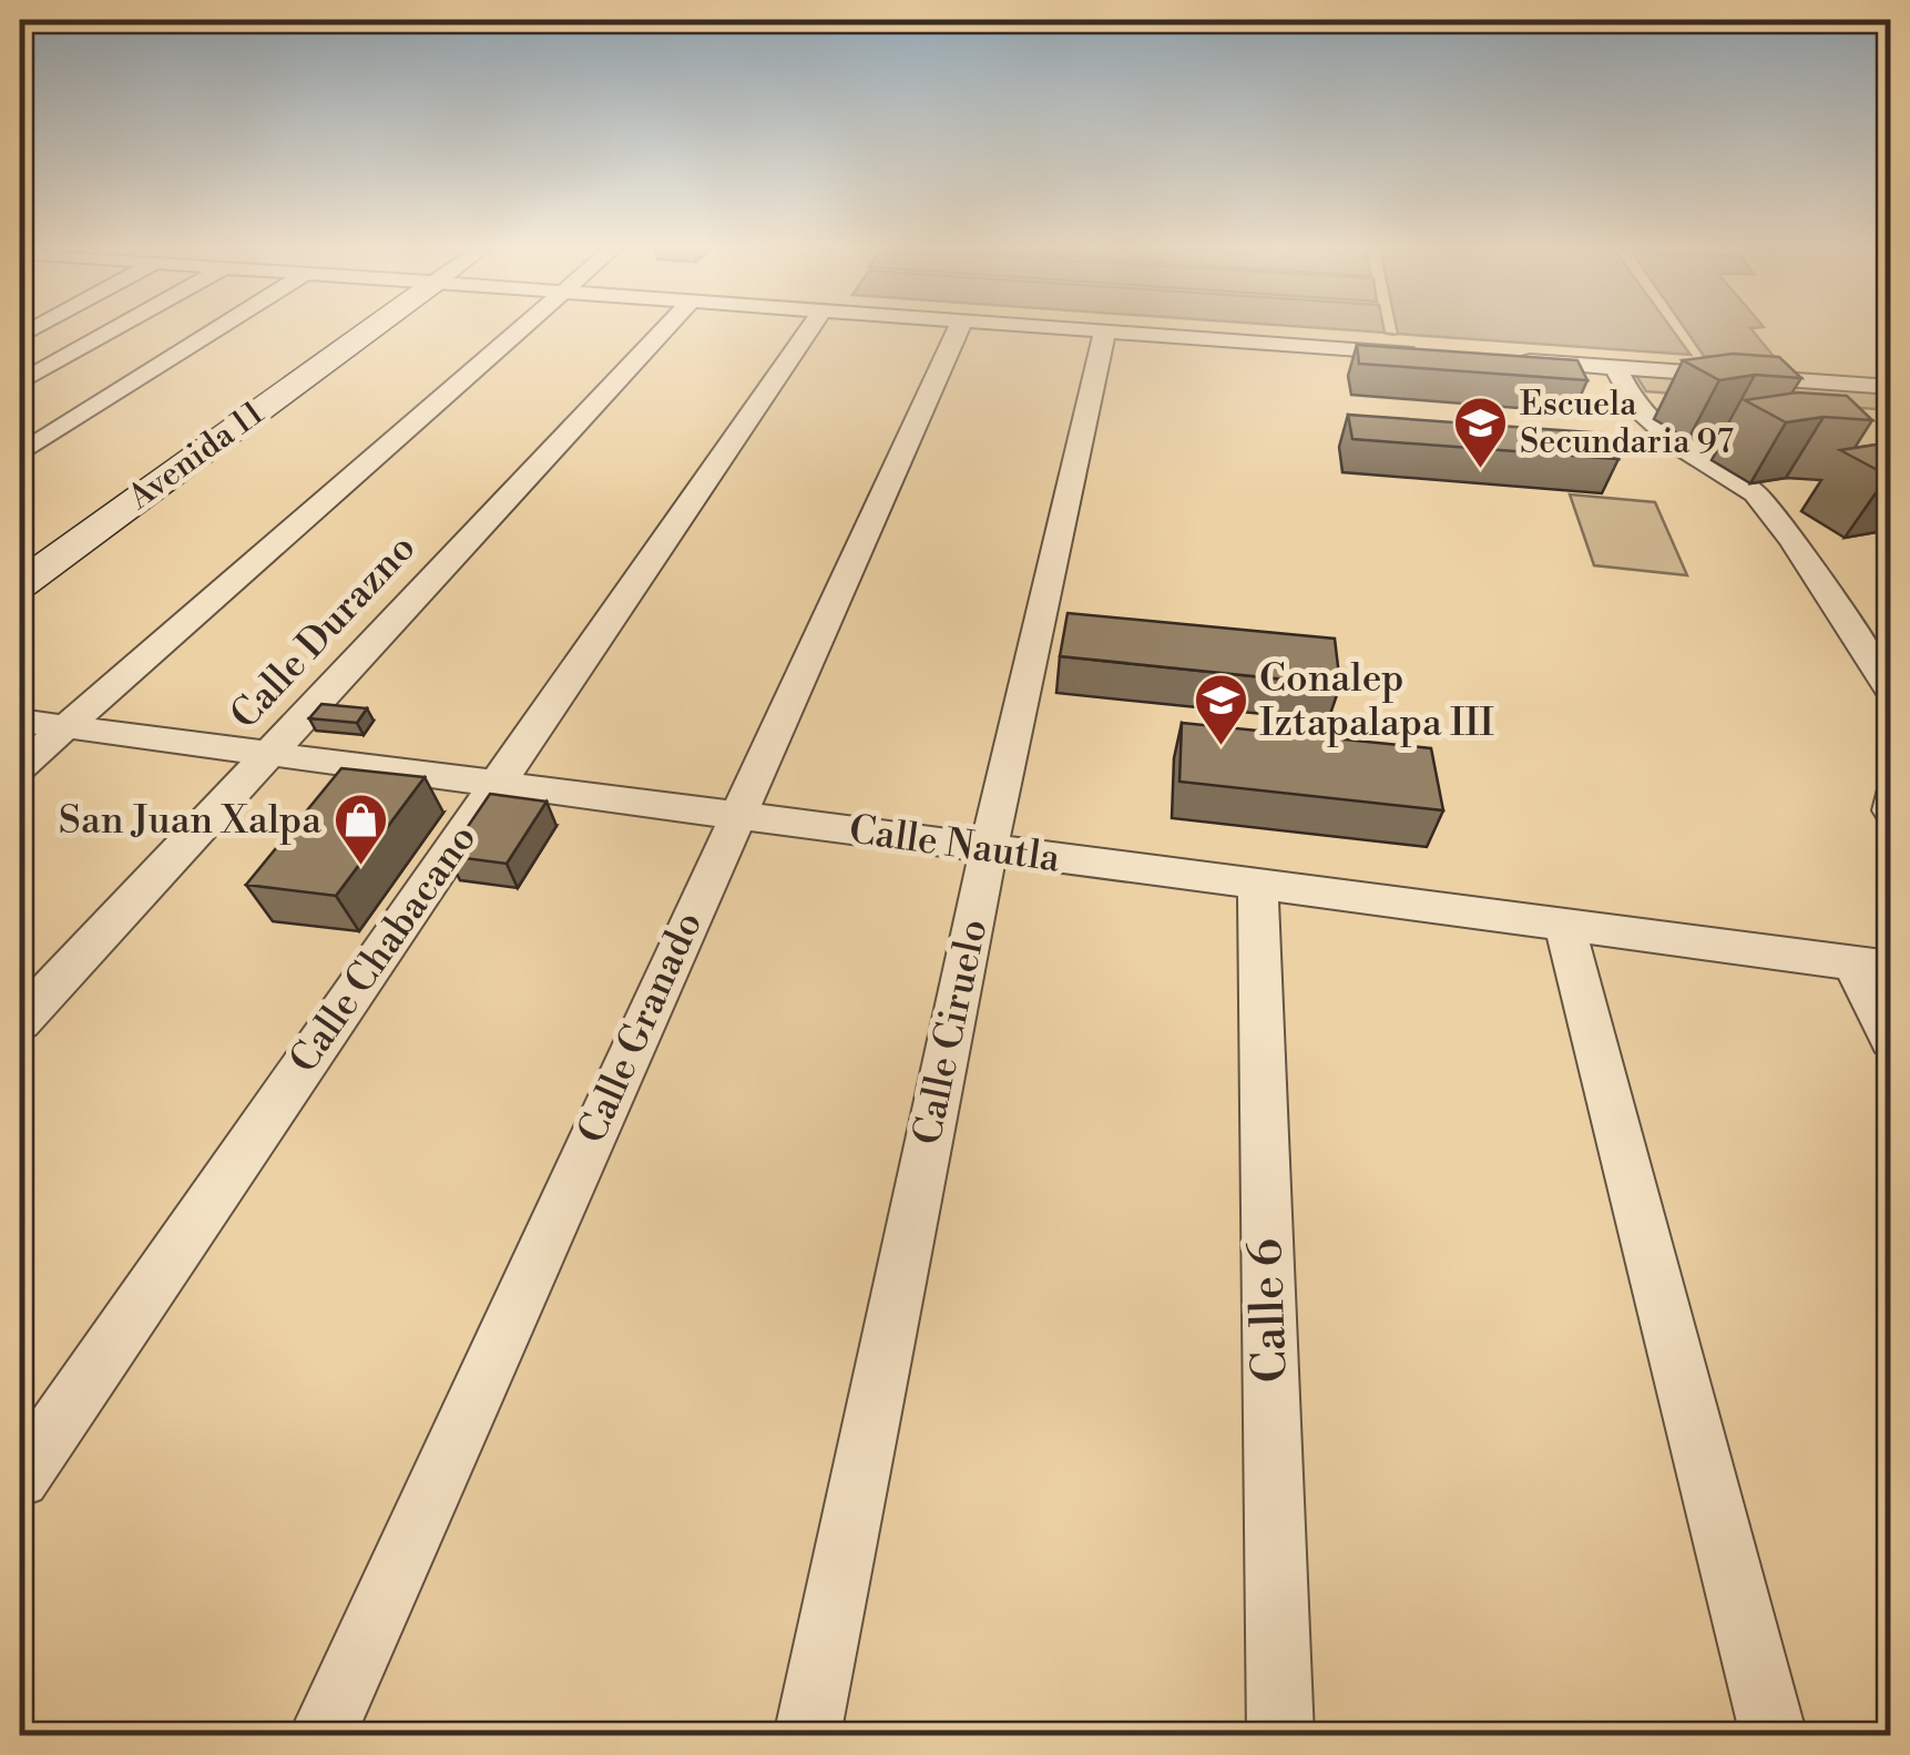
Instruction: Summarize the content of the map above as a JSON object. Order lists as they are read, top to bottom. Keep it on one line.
{"streets":{"street":["Avenida 11","Calle Durazno","Calle Nautla","Calle Chabacano","Calle Granado","Calle Ciruelo","Calle 6"]},"crossings":[["Calle Durazno","Calle Nautla"],["Calle Nautla","Calle Chabacano"],["Calle Nautla","Calle Granado"],["Calle Nautla","Calle Ciruelo"],["Calle Nautla","Calle 6"]],"places":{"school or university":["Escuela Secundaria 97","Conalep Iztapalapa III"],"shop":["San Juan Xalpa"]}}
